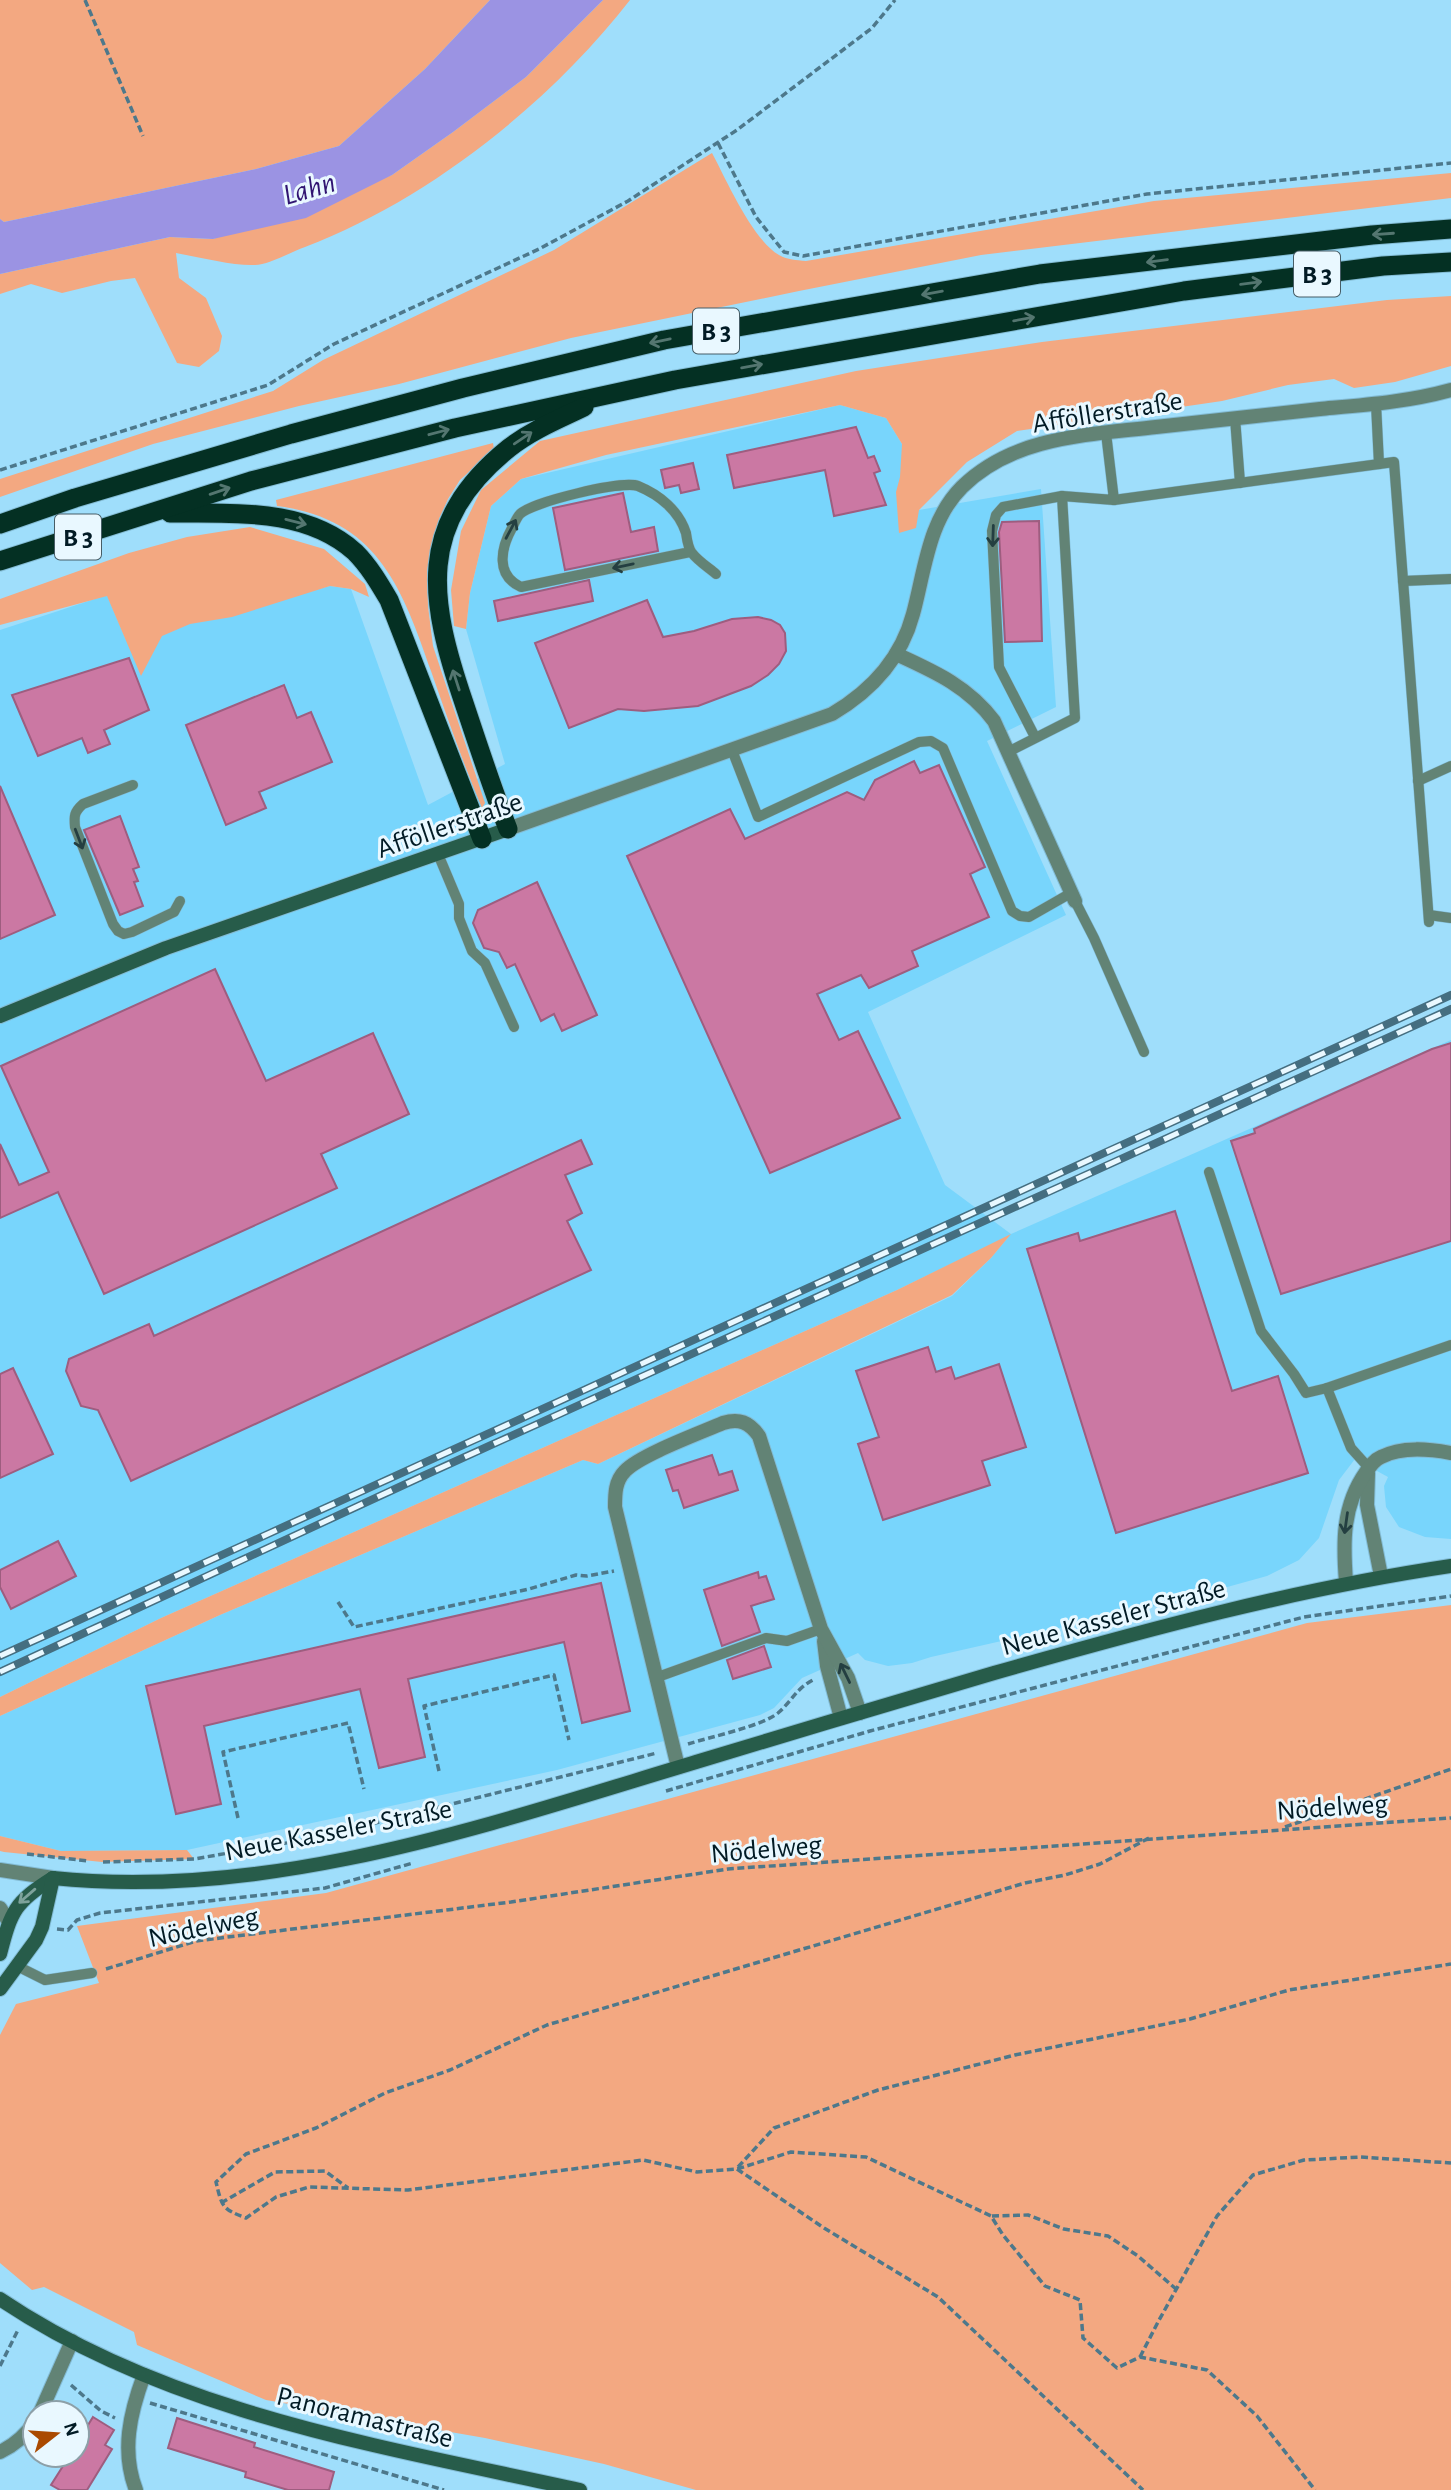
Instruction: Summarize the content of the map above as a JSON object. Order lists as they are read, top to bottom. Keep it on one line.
{"streets":{"highway":["B 3"],"main road":["Afföllerstraße","Neue Kasseler Straße","Panoramastraße"],"path":["Nödelweg"]},"water":["Lahn"],"north":"right"}
